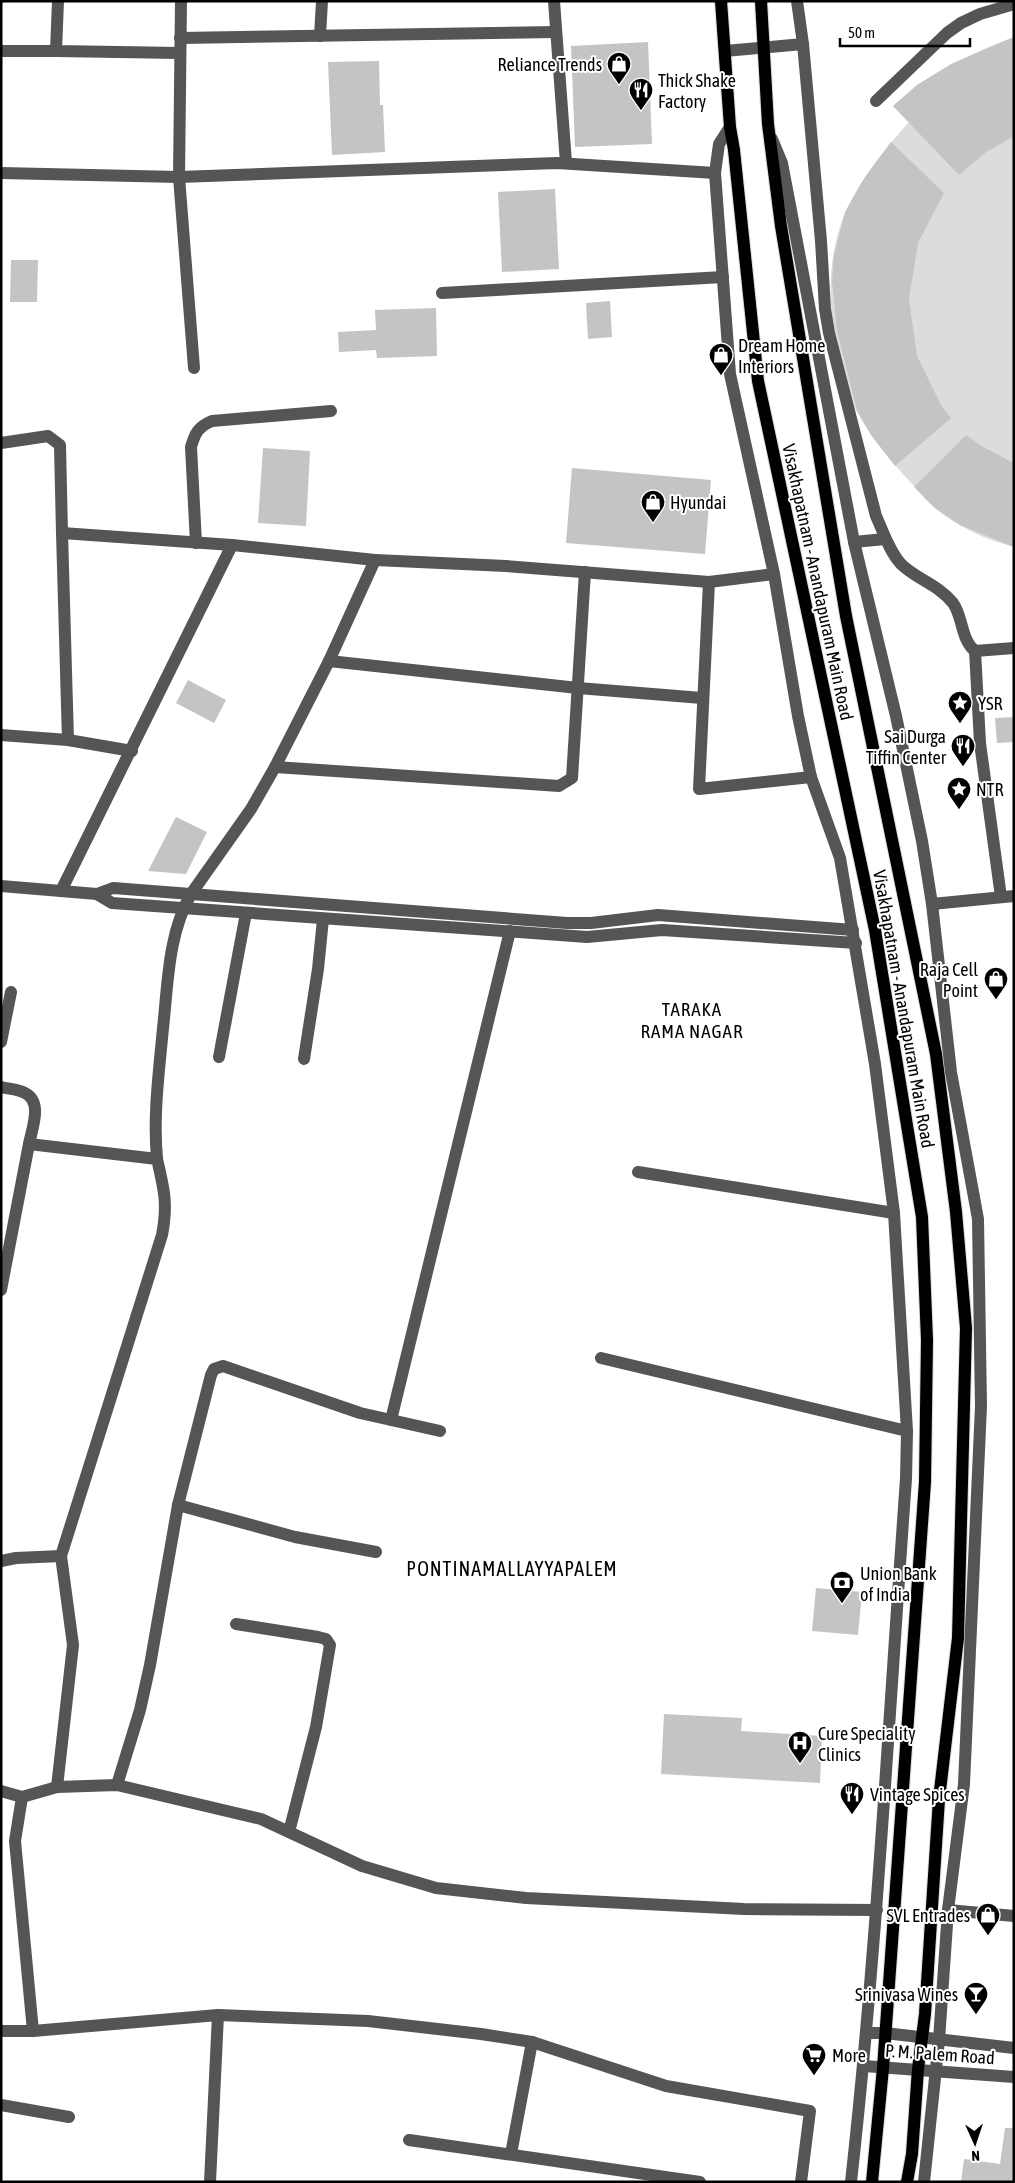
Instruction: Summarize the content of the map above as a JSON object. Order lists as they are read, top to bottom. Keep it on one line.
{"streets":{"main road":["Visakhapatnam - Anandapuram Main Road"],"street":["P. M. Palem Road"]},"crossings":[["Visakhapatnam - Anandapuram Main Road","P. M. Palem Road"]],"districts":["TARAKA RAMA NAGAR","PONTINAMALLAYYAPALEM"],"places":{"shop":["Reliance Trends","Dream Home Interiors","Hyundai","Raja Cell Point","SVL Entrades"],"restaurant":["Thick Shake Factory","Sai Durga Tiffin Center","Vintage Spices"],"place":["YSR","NTR"],"bank":["Union Bank of India"],"hospital":["Cure Speciality Clinics"],"bar":["Srinivasa Wines"],"supermarket":["More"]},"scale_bar":"50 m","north":"bottom"}
